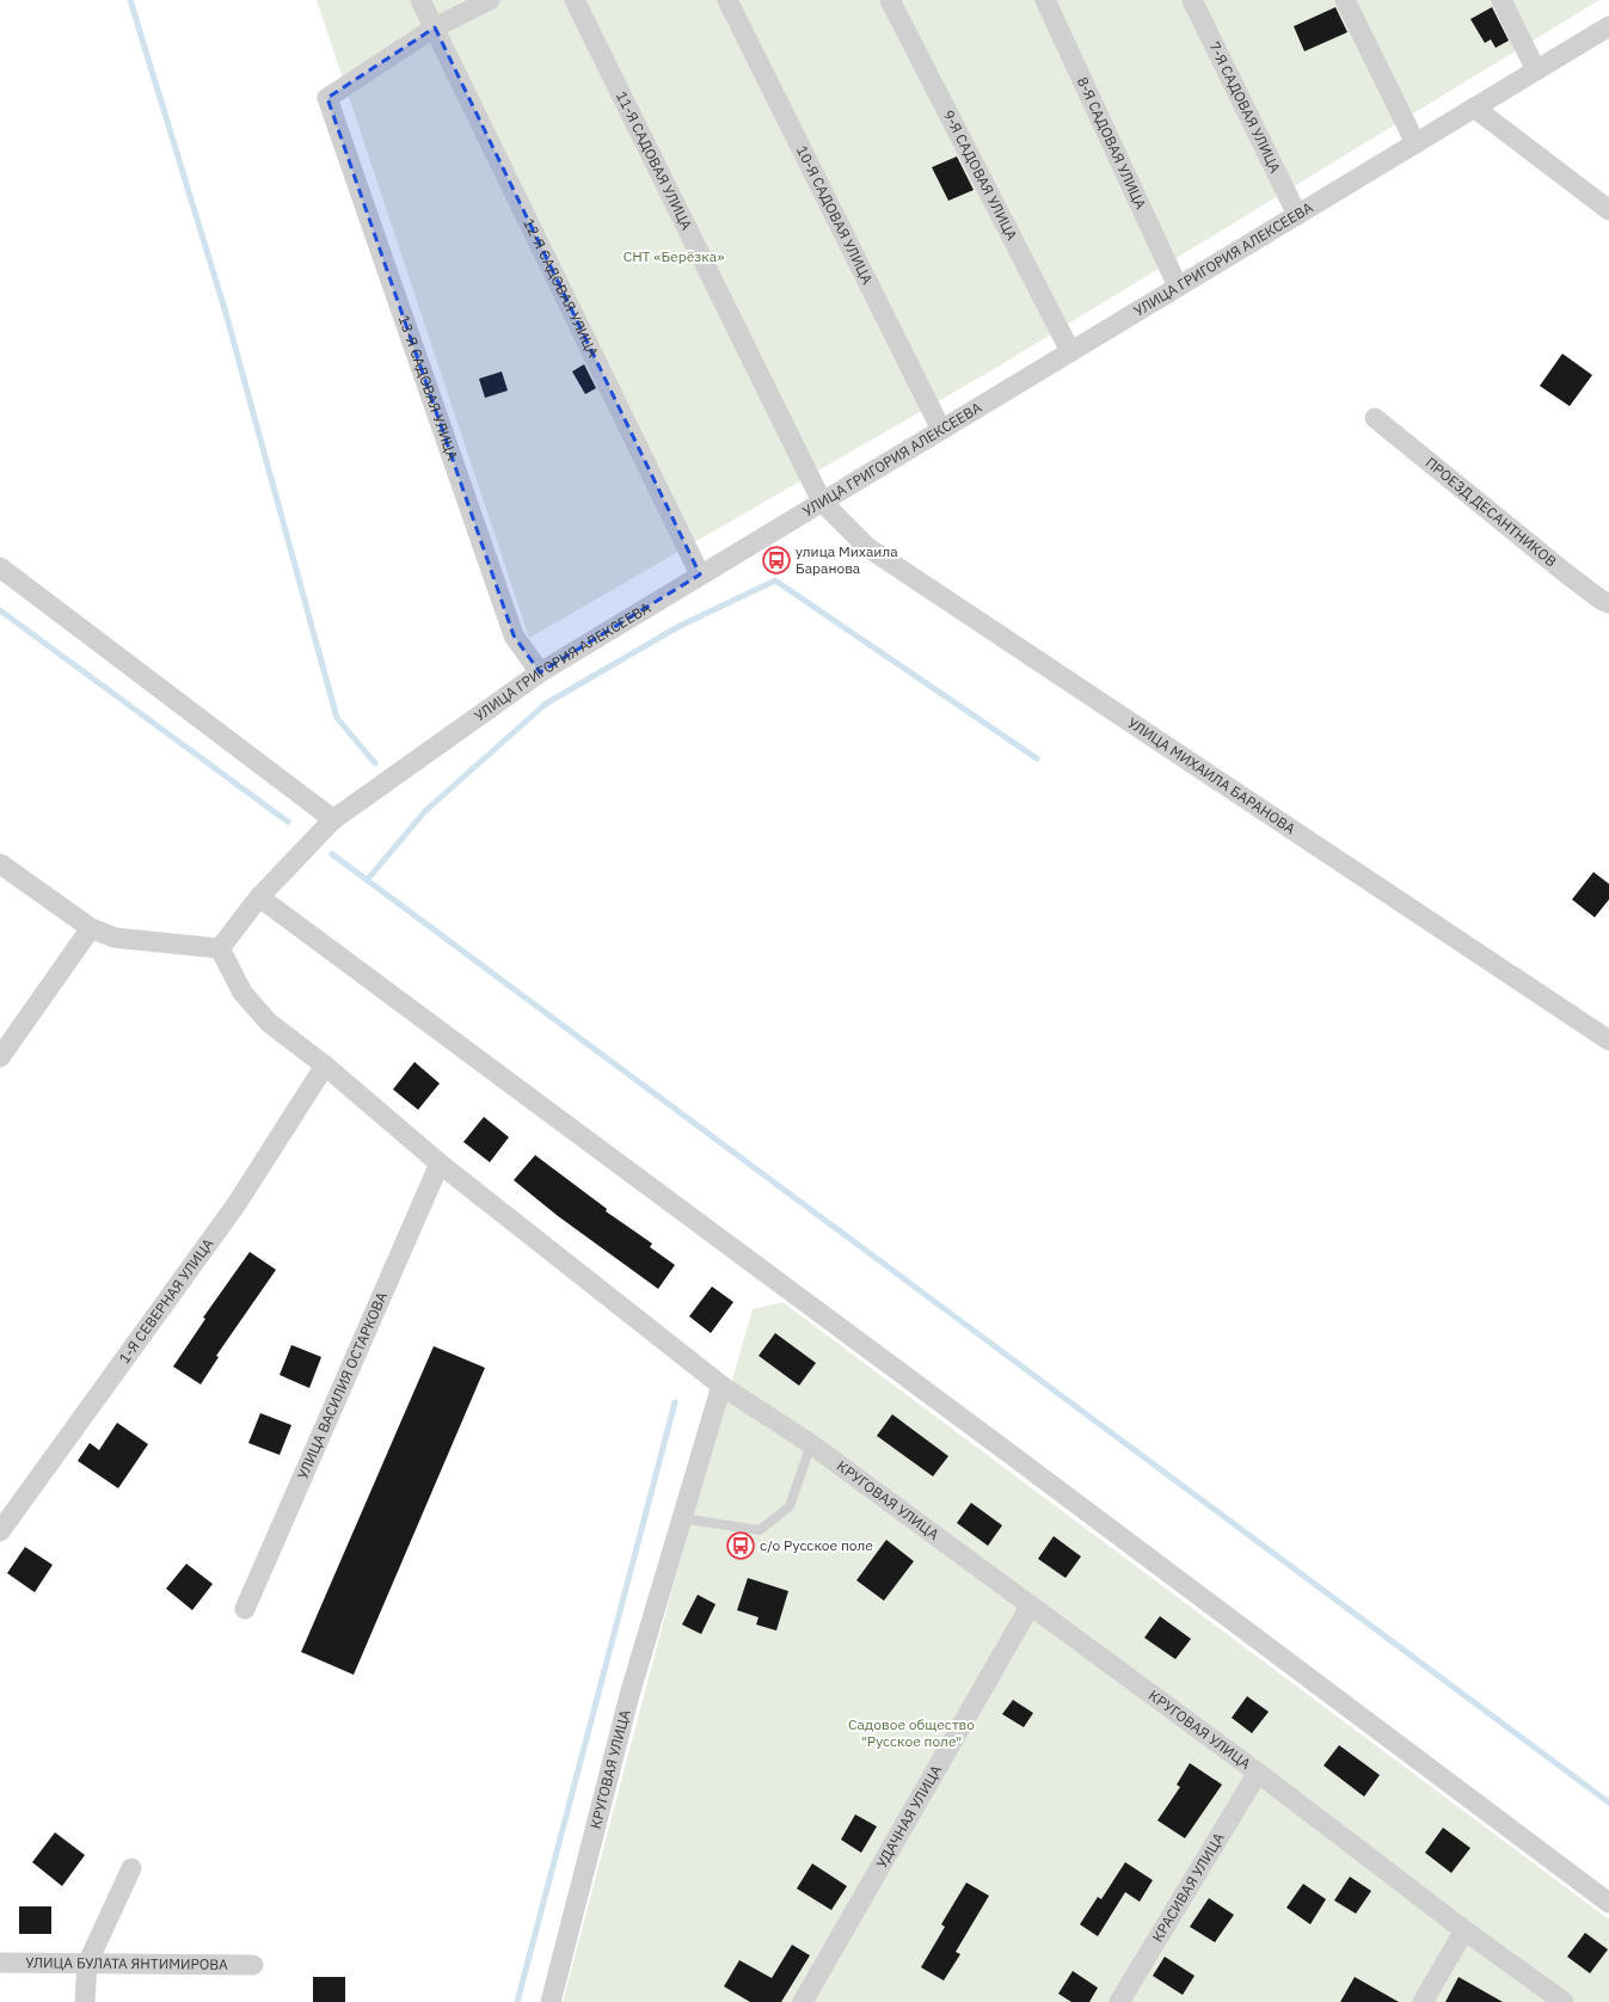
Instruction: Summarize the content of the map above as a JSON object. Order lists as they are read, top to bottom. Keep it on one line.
{"streets":{"street":["7-Я САДОВАЯ УЛИЦА","8-Я САДОВАЯ УЛИЦА","11-Я САДОВАЯ УЛИЦА","9-Я САДОВАЯ УЛИЦА","10-Я САДОВАЯ УЛИЦА","УЛИЦА ГРИГОРИЯ АЛЕКСЕЕВА","12-Я САДОВАЯ УЛИЦА","13-Я САДОВАЯ УЛИЦА","ПРОЕЗД ДЕСАНТНИКОВ","УЛИЦА МИХАИЛА БАРАНОВА","1-Я СЕВЕРНАЯ УЛИЦА","УЛИЦА ВАСИЛИЯ ОСТАРКОВА","КРУГОВАЯ УЛИЦА","УДАЧНАЯ УЛИЦА","КРАСИВАЯ УЛИЦА","УЛИЦА БУЛАТА ЯНТИМИРОВА"]},"crossings":[["7-Я САДОВАЯ УЛИЦА","УЛИЦА ГРИГОРИЯ АЛЕКСЕЕВА"],["8-Я САДОВАЯ УЛИЦА","УЛИЦА ГРИГОРИЯ АЛЕКСЕЕВА"],["11-Я САДОВАЯ УЛИЦА","УЛИЦА ГРИГОРИЯ АЛЕКСЕЕВА"],["11-Я САДОВАЯ УЛИЦА","УЛИЦА МИХАИЛА БАРАНОВА"],["9-Я САДОВАЯ УЛИЦА","УЛИЦА ГРИГОРИЯ АЛЕКСЕЕВА"],["10-Я САДОВАЯ УЛИЦА","УЛИЦА ГРИГОРИЯ АЛЕКСЕЕВА"],["УЛИЦА ГРИГОРИЯ АЛЕКСЕЕВА","12-Я САДОВАЯ УЛИЦА"],["УЛИЦА ГРИГОРИЯ АЛЕКСЕЕВА","13-Я САДОВАЯ УЛИЦА"],["УЛИЦА ГРИГОРИЯ АЛЕКСЕЕВА","УЛИЦА МИХАИЛА БАРАНОВА"],["12-Я САДОВАЯ УЛИЦА","13-Я САДОВАЯ УЛИЦА"],["КРУГОВАЯ УЛИЦА","УДАЧНАЯ УЛИЦА"],["КРУГОВАЯ УЛИЦА","КРАСИВАЯ УЛИЦА"]],"parks":["СНТ «Берёзка»","Садовое общество \"Русское поле\""],"places":{"bus stop":["улица Михаила Баранова","с/о Русское поле"]}}
